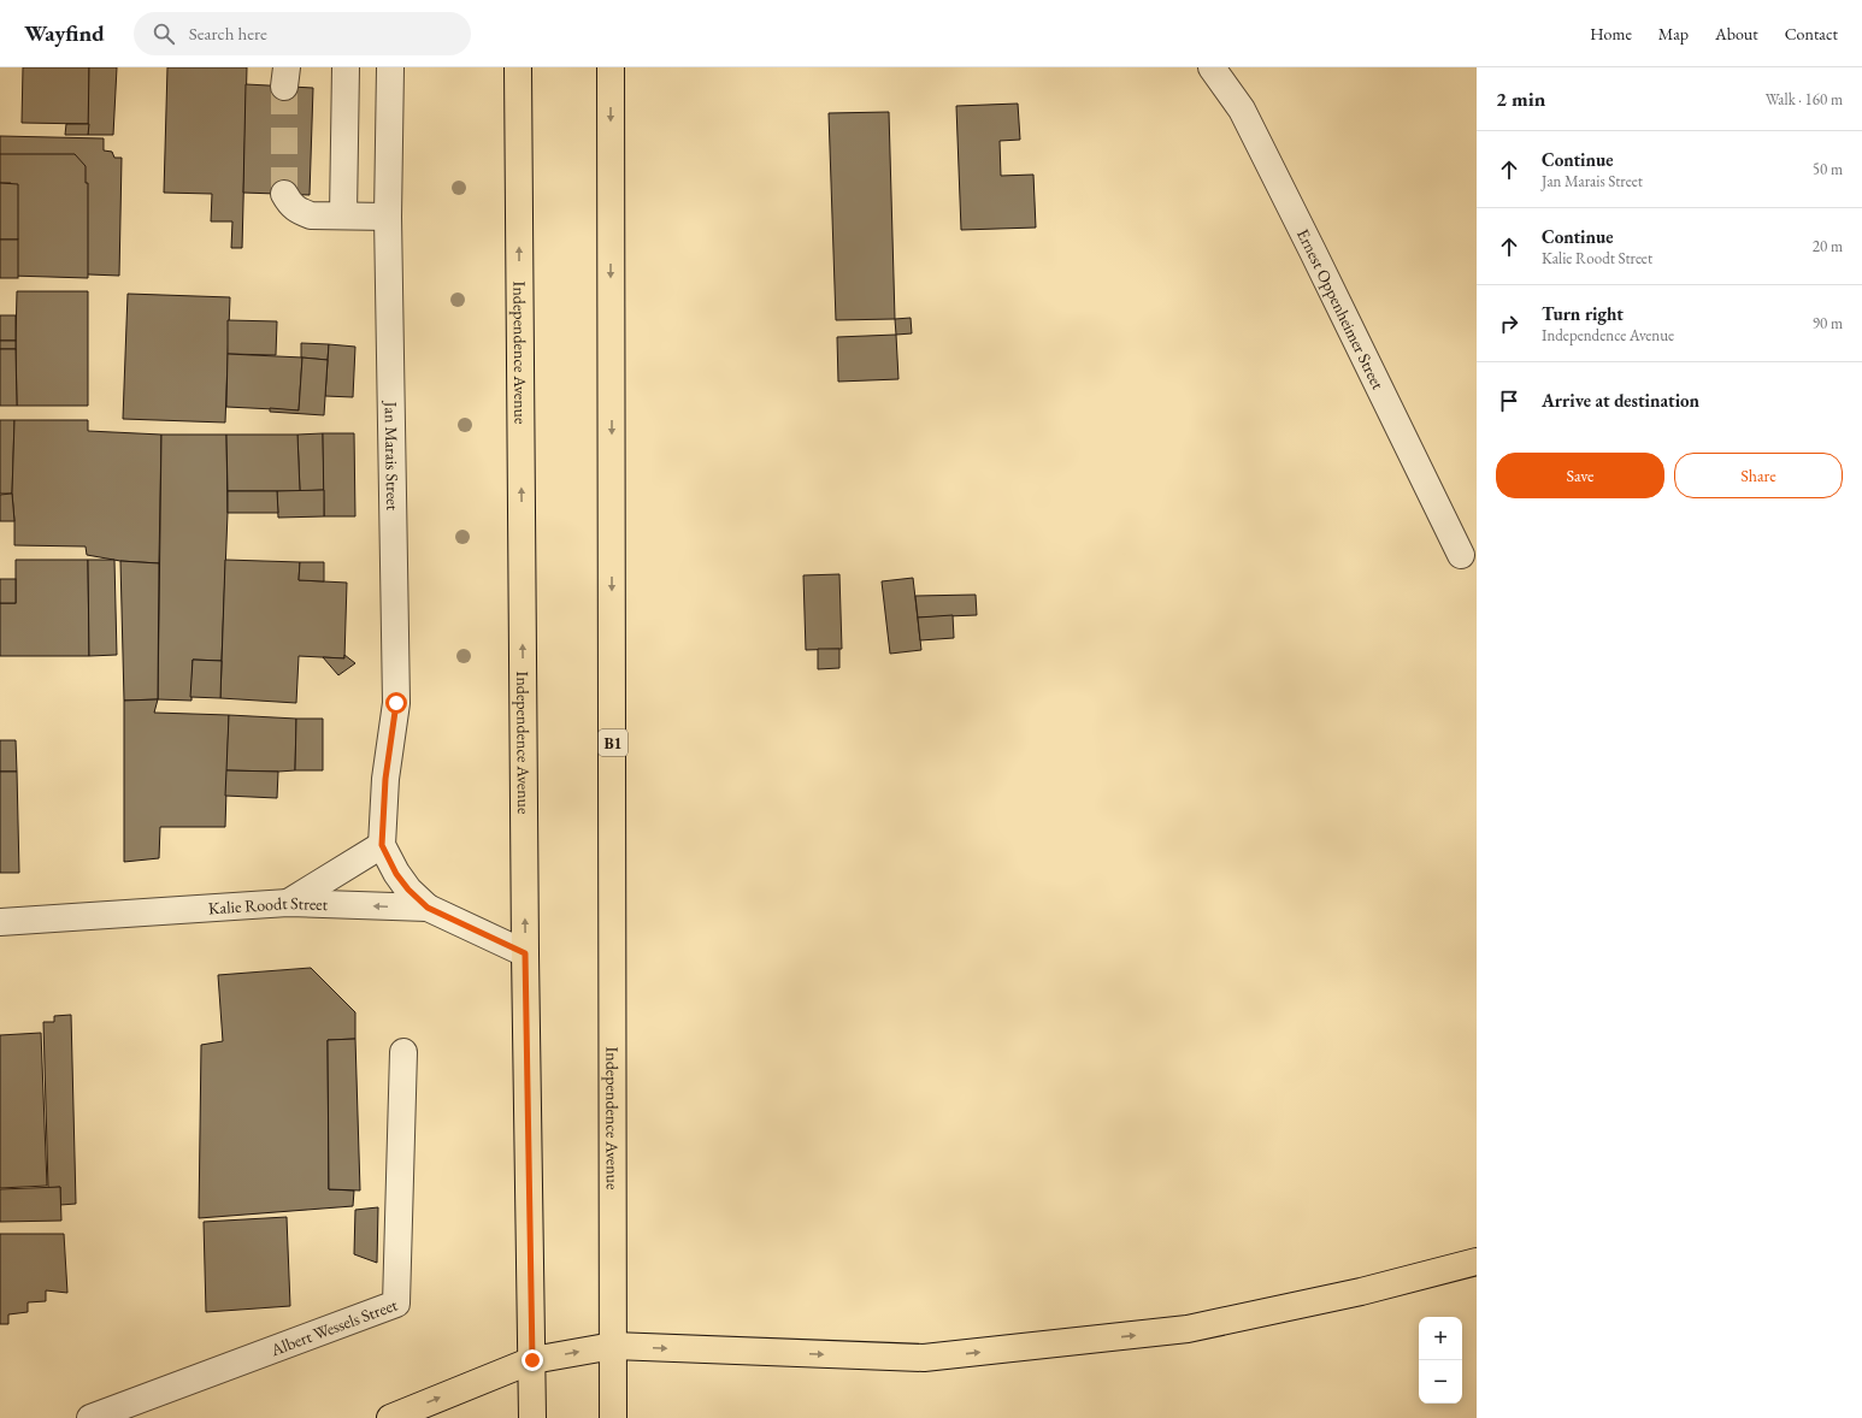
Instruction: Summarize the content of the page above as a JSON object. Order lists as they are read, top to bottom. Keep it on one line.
{"streets":{"main road":["Independence Avenue","B1"],"street":["Ernest Oppenheimer Street","Jan Marais Street","Kalie Roodt Street","Albert Wessels Street"]},"crossings":[["Independence Avenue","Kalie Roodt Street"],["Jan Marais Street","Kalie Roodt Street"]],"page":{"header":"Wayfind","search":"Search here","nav":["Home","Map","About","Contact"],"heading":["2 min","Walk · 160 m"],"list":[["Continue","Jan Marais Street","50 m"],["Continue","Kalie Roodt Street","20 m"],["Turn right","Independence Avenue","90 m"],"Arrive at destination"],"buttons":["Save","Share"],"map_buttons":["+","−"]}}
